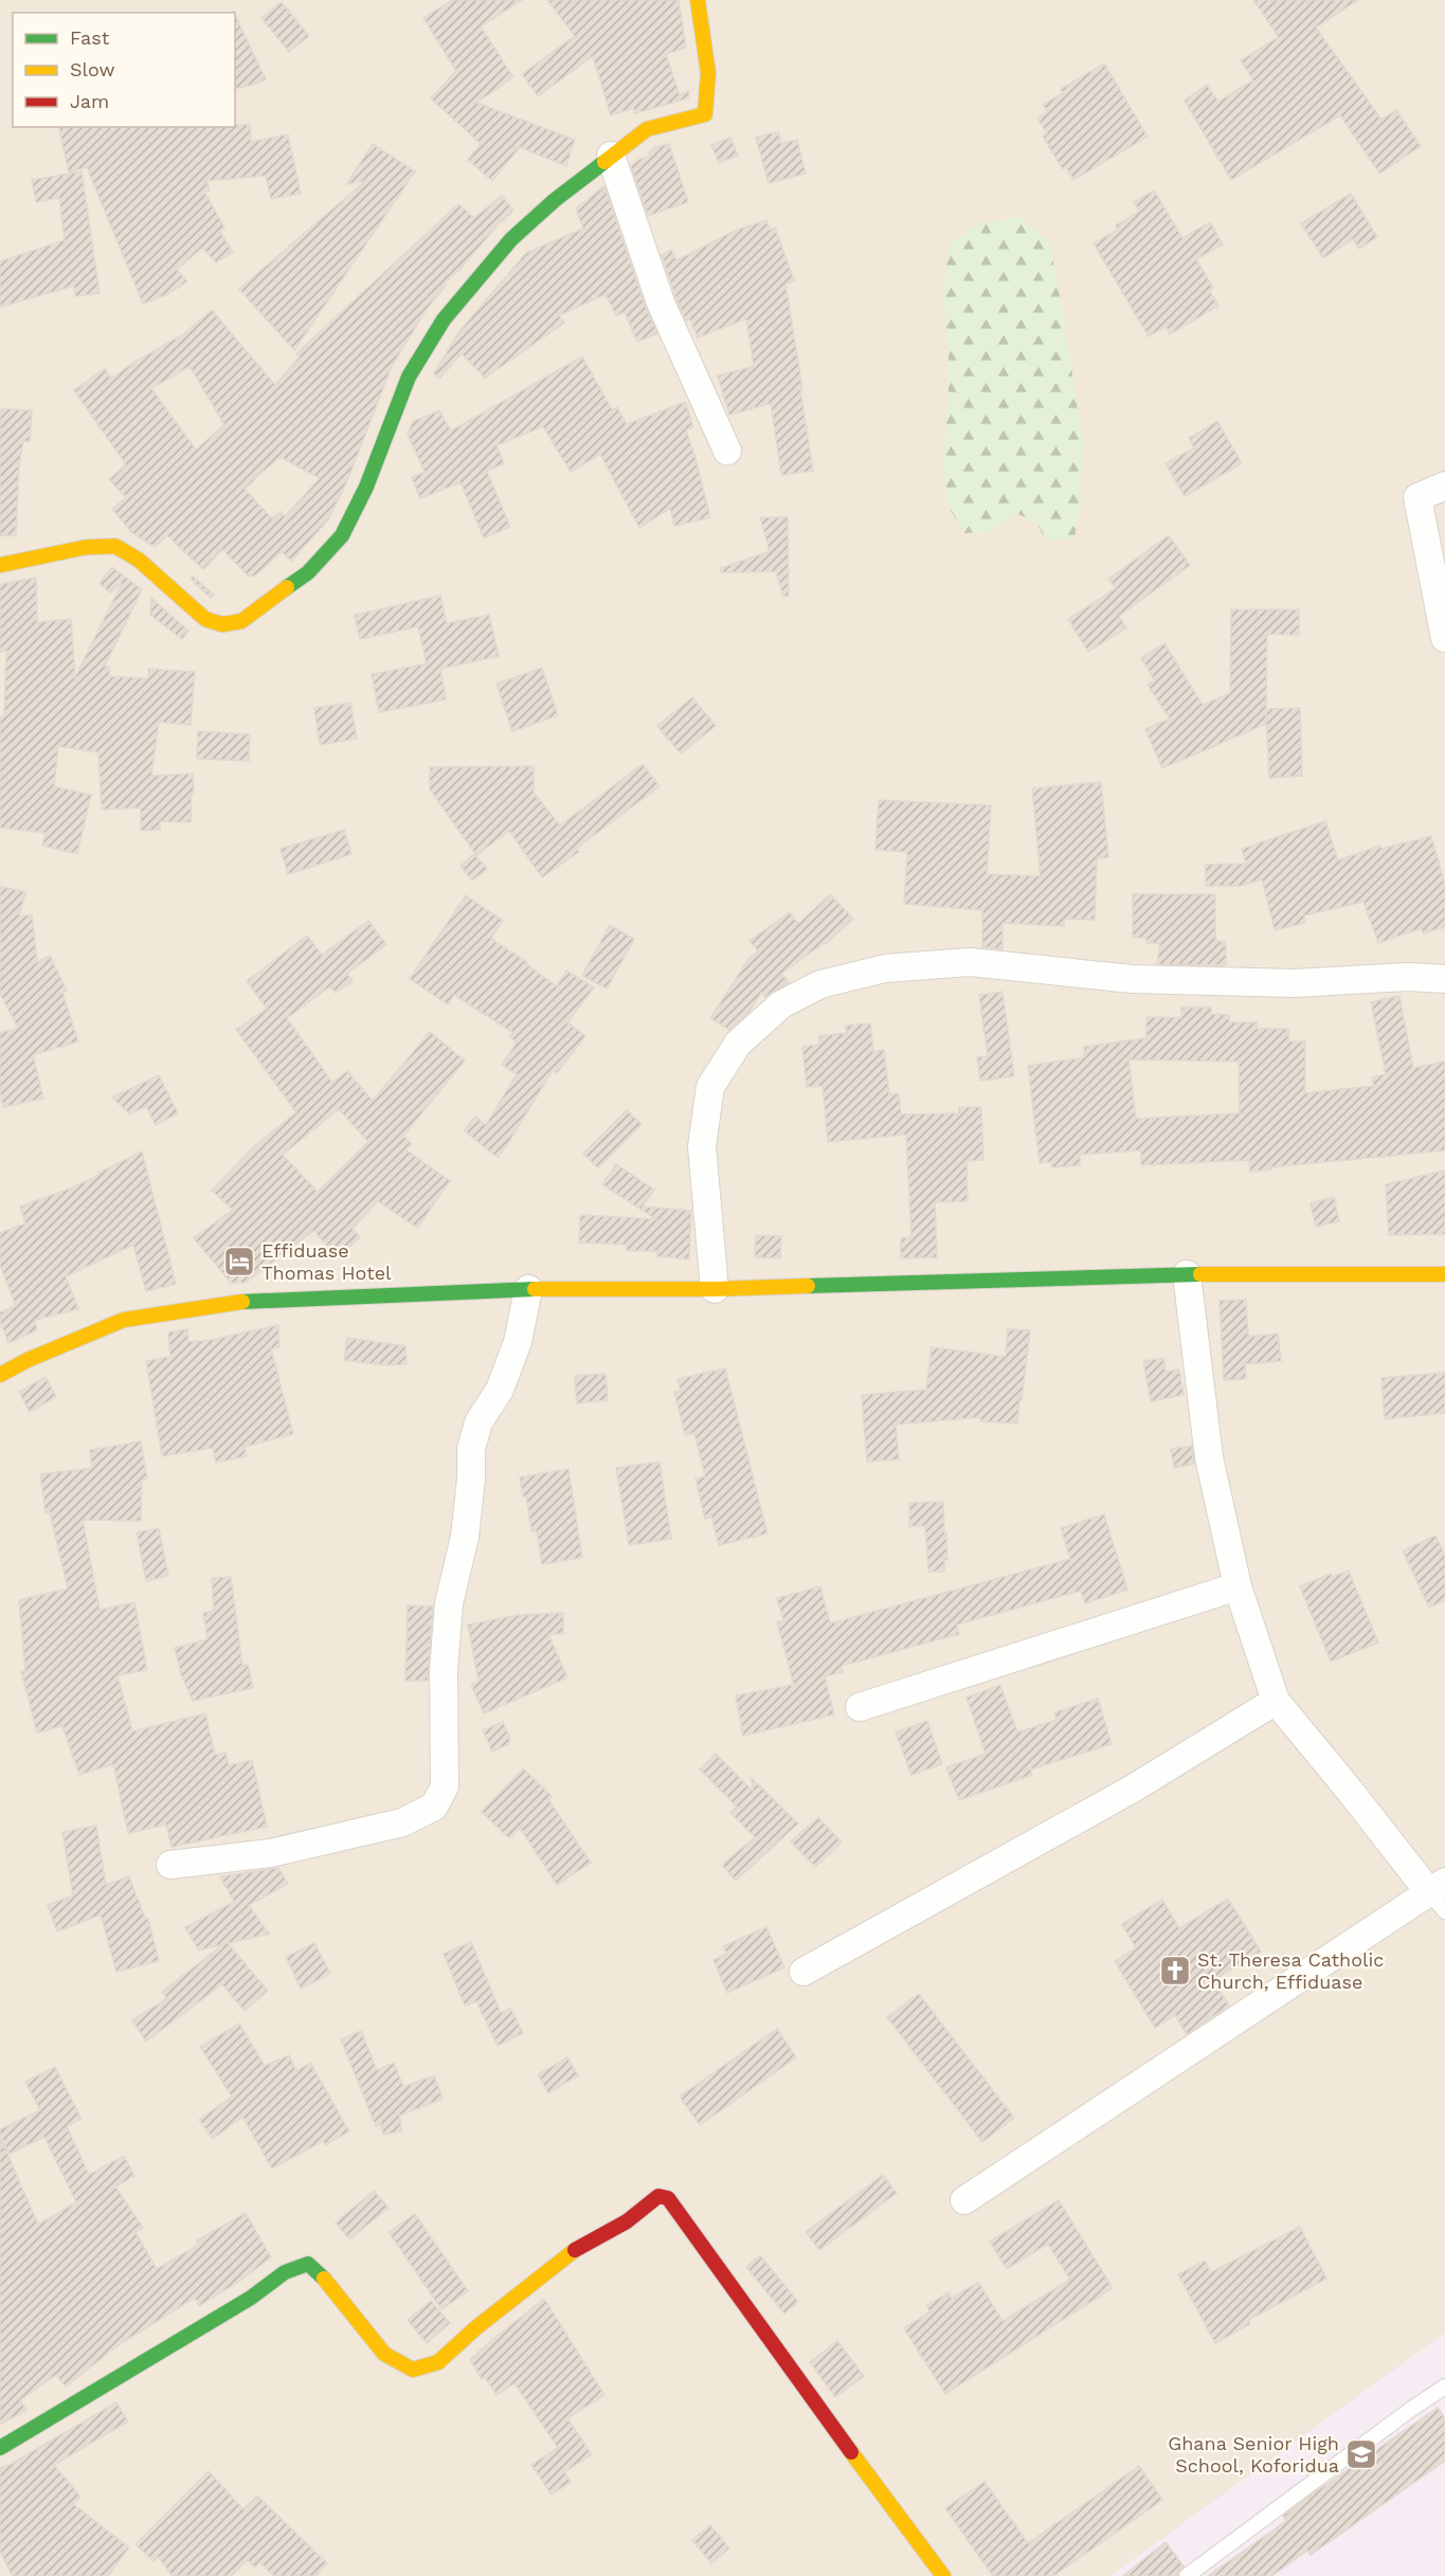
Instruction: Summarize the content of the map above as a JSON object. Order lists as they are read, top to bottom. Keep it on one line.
{"places":{"hotel":["Effiduase Thomas Hotel"],"church":["St. Theresa Catholic Church, Effiduase"],"school or university":["Ghana Senior High School, Koforidua"]},"legend":["Fast","Slow","Jam"]}
